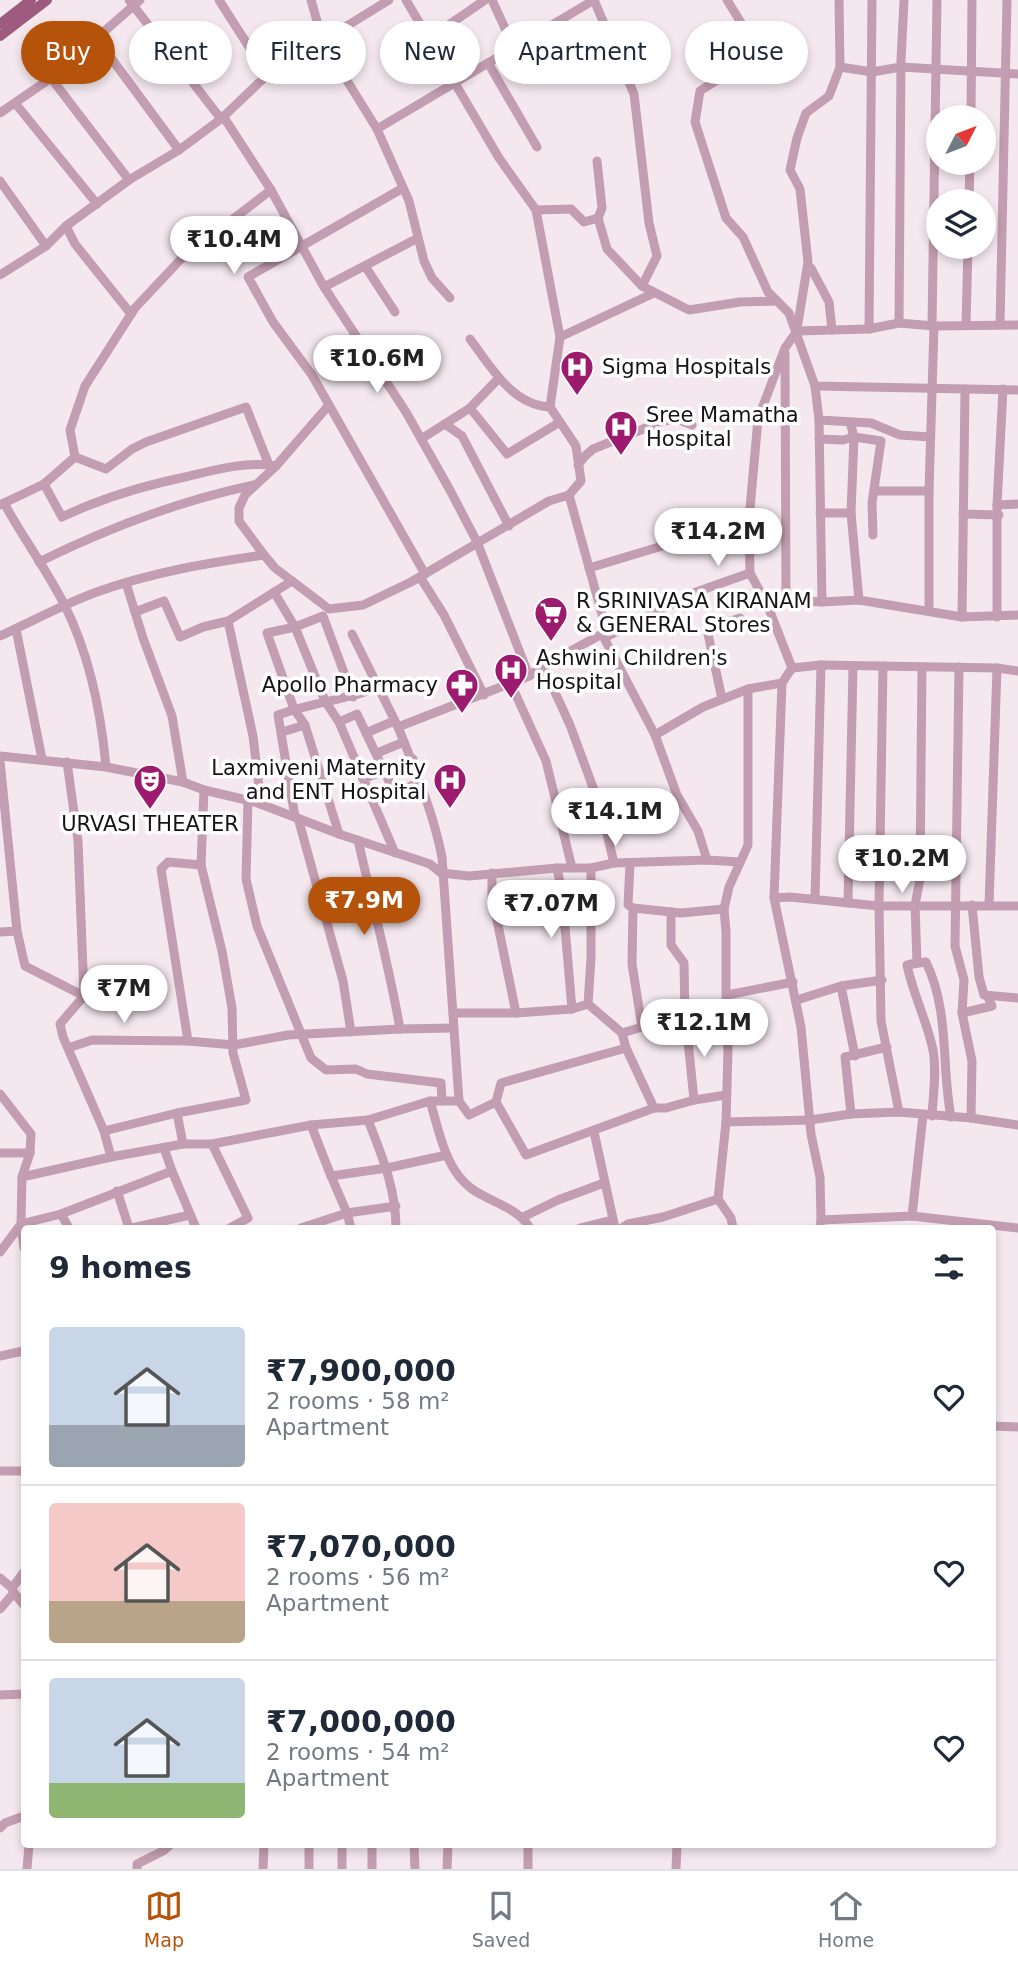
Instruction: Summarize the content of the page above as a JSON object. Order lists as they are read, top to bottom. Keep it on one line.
{"places":{"hospital":["Sigma Hospitals","Sree Mamatha Hospital","Ashwini Children's Hospital","Laxmiveni Maternity and ENT Hospital"],"supermarket":["R SRINIVASA KIRANAM & GENERAL Stores"],"pharmacy":["Apollo Pharmacy"],"theatre":["URVASI THEATER"]},"north":"top right","page":{"chip":["Buy","Rent","Filters","New","Apartment","House"],"price":["₹10.4M","₹10.6M","₹14.2M","₹14.1M","₹10.2M","₹7.9M","₹7.07M","₹7M","₹12.1M"],"heading":"9 homes","list":[{"name":"₹7,900,000","note":"2 rooms · 58 m² · Apartment"},{"name":"₹7,070,000","note":"2 rooms · 56 m² · Apartment"},{"name":"₹7,000,000","note":"2 rooms · 54 m² · Apartment"}],"tabs":["Map","Saved","Home"]}}
